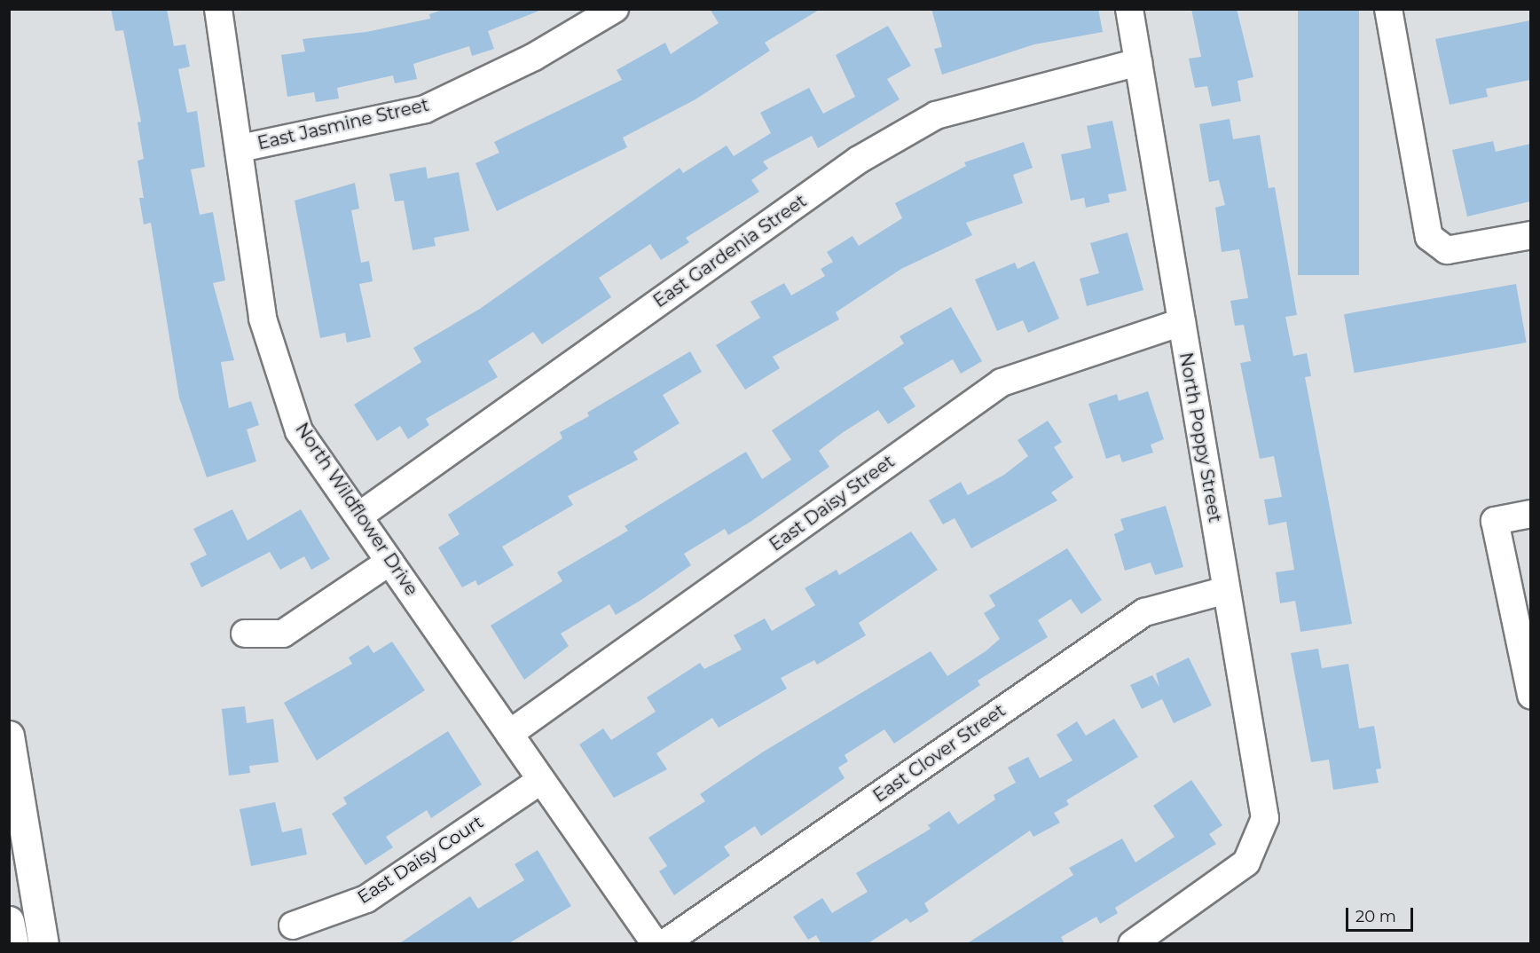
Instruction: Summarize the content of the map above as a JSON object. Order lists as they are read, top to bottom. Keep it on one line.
{"streets":{"street":["East Jasmine Street","East Gardenia Street","North Poppy Street","East Daisy Street","North Wildflower Drive","East Clover Street","East Daisy Court"]},"crossings":[["East Jasmine Street","North Wildflower Drive"],["East Gardenia Street","North Poppy Street"],["East Gardenia Street","North Wildflower Drive"],["North Poppy Street","East Daisy Street"],["North Poppy Street","East Clover Street"],["East Daisy Street","North Wildflower Drive"],["North Wildflower Drive","East Daisy Court"]],"scale_bar":"20 m"}
